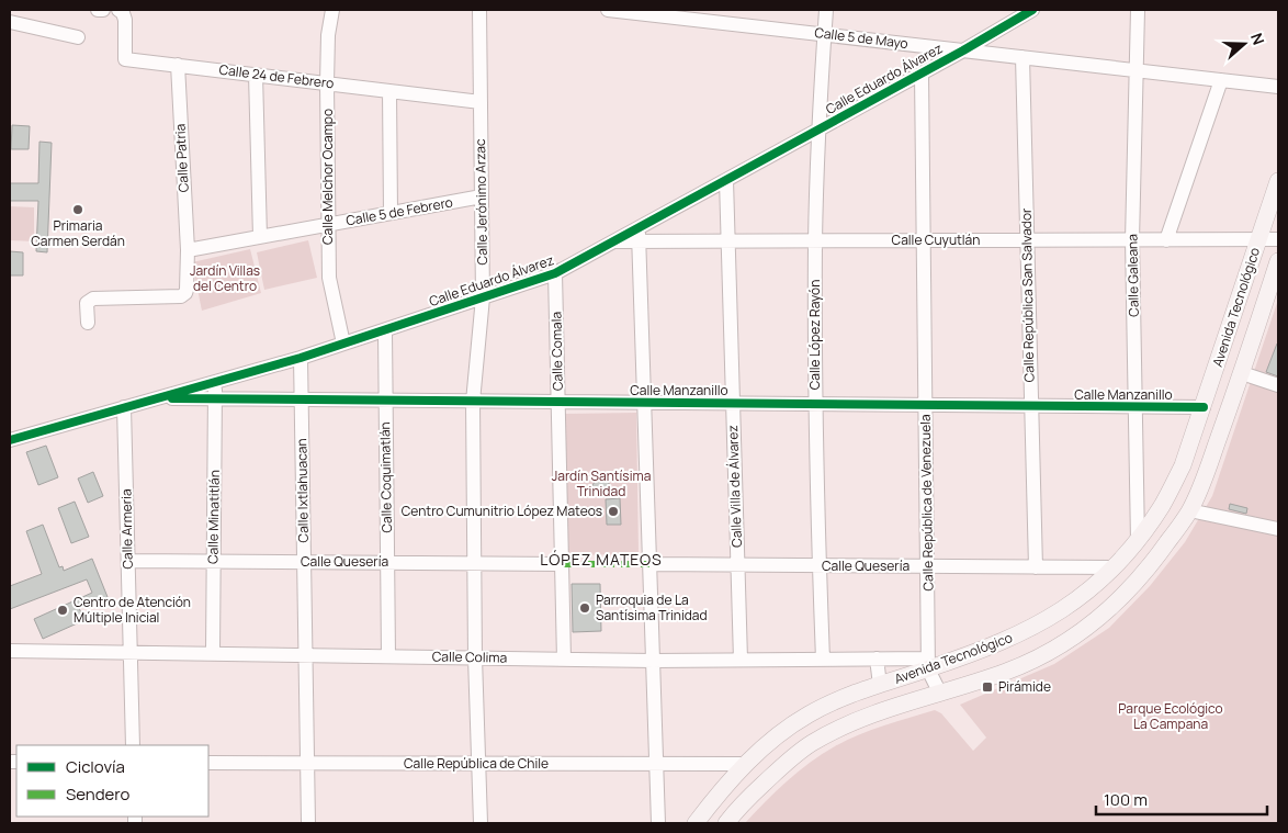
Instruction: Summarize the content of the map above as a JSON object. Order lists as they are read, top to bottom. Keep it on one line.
{"streets":{"main road":["Avenida Tecnológico"],"street":["Calle 5 de Mayo","Calle 24 de Febrero","Calle Eduardo Álvarez","Calle Patria","Calle Melchor Ocampo","Calle Jerónimo Arzac","Calle 5 de Febrero","Calle Cuyutlán","Calle Galeana","Calle República San Salvador","Calle López Rayón","Calle Comala","Calle Manzanillo","Calle Coquimatlán","Calle Villa de Álvarez","Calle Ixtlahuacan","Calle República de Venezuela","Calle Minatitlán","Calle Armeria","Calle Quesería","Calle Colima","Calle República de Chile"]},"crossings":[["Calle 5 de Mayo","Calle Eduardo Álvarez"],["Calle 5 de Mayo","Calle Galeana"],["Calle 5 de Mayo","Calle República San Salvador"],["Calle 5 de Mayo","Calle López Rayón"],["Calle 24 de Febrero","Calle Patria"],["Calle 24 de Febrero","Calle Melchor Ocampo"],["Calle 24 de Febrero","Calle Jerónimo Arzac"],["Calle Eduardo Álvarez","Calle Melchor Ocampo"],["Calle Eduardo Álvarez","Calle Jerónimo Arzac"],["Calle Eduardo Álvarez","Calle Cuyutlán"],["Calle Eduardo Álvarez","Calle López Rayón"],["Calle Eduardo Álvarez","Calle Comala"],["Calle Eduardo Álvarez","Calle Manzanillo"],["Calle Eduardo Álvarez","Calle Coquimatlán"],["Calle Eduardo Álvarez","Calle Villa de Álvarez"],["Calle Eduardo Álvarez","Calle Ixtlahuacan"],["Calle Eduardo Álvarez","Calle República de Venezuela"],["Calle Eduardo Álvarez","Calle Minatitlán"],["Calle Eduardo Álvarez","Calle Armeria"],["Calle Patria","Calle 5 de Febrero"],["Calle Melchor Ocampo","Calle 5 de Febrero"],["Calle Jerónimo Arzac","Calle 5 de Febrero"],["Calle Jerónimo Arzac","Calle Manzanillo"],["Calle Jerónimo Arzac","Calle Quesería"],["Calle Jerónimo Arzac","Calle Colima"],["Calle Jerónimo Arzac","Calle República de Chile"],["Calle Cuyutlán","Calle Galeana"],["Calle Cuyutlán","Calle República San Salvador"],["Calle Cuyutlán","Avenida Tecnológico"],["Calle Cuyutlán","Calle López Rayón"],["Calle Cuyutlán","Calle Villa de Álvarez"],["Calle Cuyutlán","Calle República de Venezuela"],["Calle Galeana","Avenida Tecnológico"],["Calle Galeana","Calle Manzanillo"],["Calle República San Salvador","Calle Manzanillo"],["Calle República San Salvador","Calle Quesería"],["Avenida Tecnológico","Calle Manzanillo"],["Avenida Tecnológico","Calle República de Venezuela"],["Avenida Tecnológico","Calle Quesería"],["Avenida Tecnológico","Calle Colima"],["Avenida Tecnológico","Calle República de Chile"],["Calle López Rayón","Calle Manzanillo"],["Calle López Rayón","Calle Quesería"],["Calle López Rayón","Calle Colima"],["Calle Comala","Calle Manzanillo"],["Calle Comala","Calle Quesería"],["Calle Comala","Calle Colima"],["Calle Manzanillo","Calle Coquimatlán"],["Calle Manzanillo","Calle Villa de Álvarez"],["Calle Manzanillo","Calle Ixtlahuacan"],["Calle Manzanillo","Calle República de Venezuela"],["Calle Manzanillo","Calle Minatitlán"],["Calle Coquimatlán","Calle Quesería"],["Calle Coquimatlán","Calle Colima"],["Calle Villa de Álvarez","Calle Quesería"],["Calle Villa de Álvarez","Calle Colima"],["Calle Ixtlahuacan","Calle Quesería"],["Calle Ixtlahuacan","Calle Colima"],["Calle Ixtlahuacan","Calle República de Chile"],["Calle República de Venezuela","Calle Quesería"],["Calle República de Venezuela","Calle Colima"],["Calle Minatitlán","Calle Quesería"],["Calle Minatitlán","Calle Colima"],["Calle Armeria","Calle Quesería"],["Calle Armeria","Calle Colima"]],"districts":["LÓPEZ MATEOS"],"parks":["Jardín Villas del Centro","Jardín Santísima Trinidad","Parque Ecológico La Campana"],"places":{"other":["Primaria Carmen Serdán","Centro Cumunitrio López Mateos","Parroquia de La Santísima Trinidad","Centro de Atención Múltiple Inicial"],"transit":["Pirámide"]},"legend":["Ciclovía","Sendero"],"scale_bar":"100 m","north":"right"}
